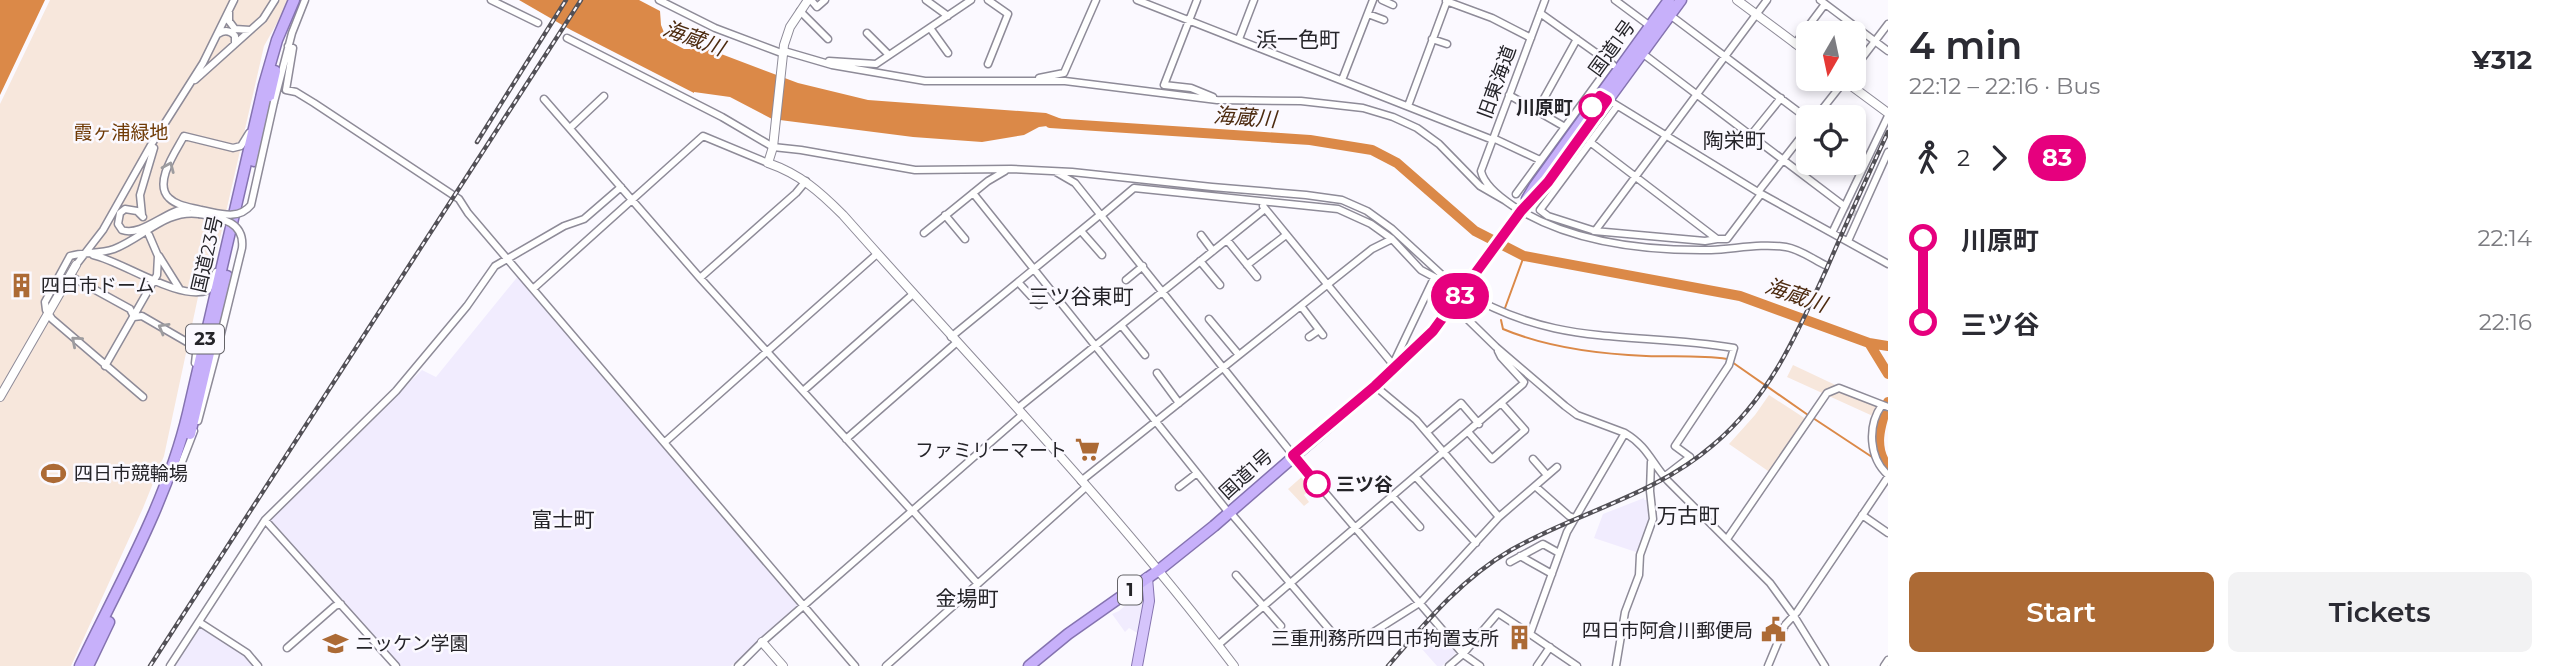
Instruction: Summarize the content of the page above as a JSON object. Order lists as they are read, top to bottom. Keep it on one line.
{"streets":{"highway":["国道1号","国道23号","23","1"],"street":["旧東海道"]},"districts":["浜一色町","陶栄町","三ツ谷東町","万古町","富士町","金場町"],"water":["海蔵川"],"parks":["霞ヶ浦緑地"],"places":{"other":["川原町","三ツ谷"],"building":["四日市ドーム","三重刑務所四日市拘置支所"],"supermarket":["ファミリーマート"],"sports":["四日市競輪場"],"public building":["四日市阿倉川郵便局"],"school or university":["ニッケン学園"]},"lines":["bus line 83"],"north":"bottom","page":{"on_map":"83","heading":["4 min","22:12 – 22:16 · Bus","¥312"],"legs":["2","83"],"list":[{"name":"川原町","value":"22:14"},{"name":"三ツ谷","value":"22:16"}],"buttons":["Start","Tickets"]}}
